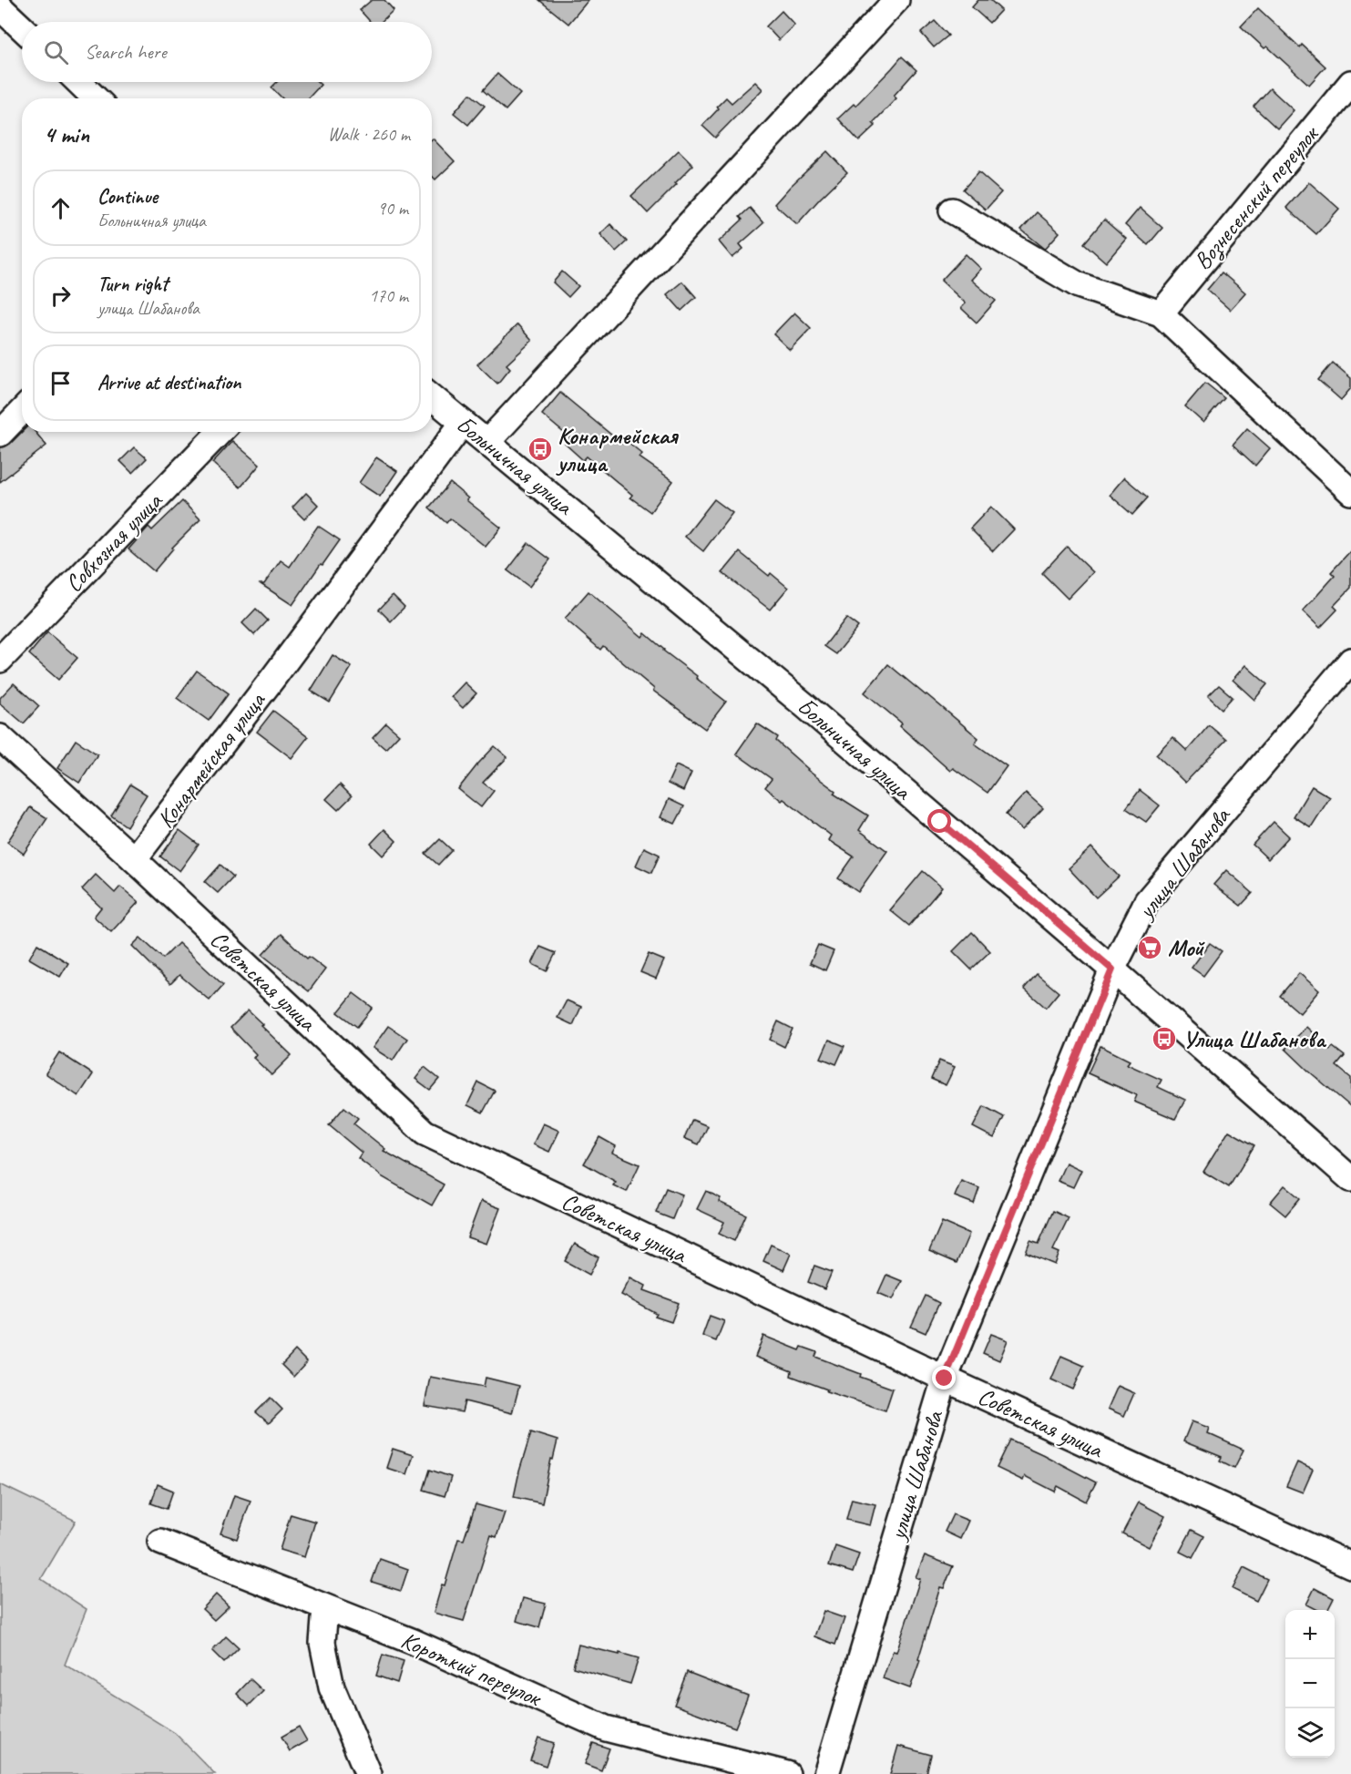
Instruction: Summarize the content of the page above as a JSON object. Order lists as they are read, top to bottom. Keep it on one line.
{"streets":{"street":["Вознесенский переулок","Больничная улица","Совхозная улица","Конармейская улица","улица Шабанова","Советская улица","Короткий переулок"]},"crossings":[["Больничная улица","Конармейская улица"],["Больничная улица","улица Шабанова"],["Конармейская улица","Советская улица"],["улица Шабанова","Советская улица"]],"places":{"bus stop":["Конармейская улица","Улица Шабанова"],"supermarket":["Мой"]},"page":{"search":"Search here","heading":["4 min","Walk · 260 m"],"list":[["Continue","Больничная улица","90 m"],["Turn right","улица Шабанова","170 m"],"Arrive at destination"],"map_buttons":["+","−"]}}
